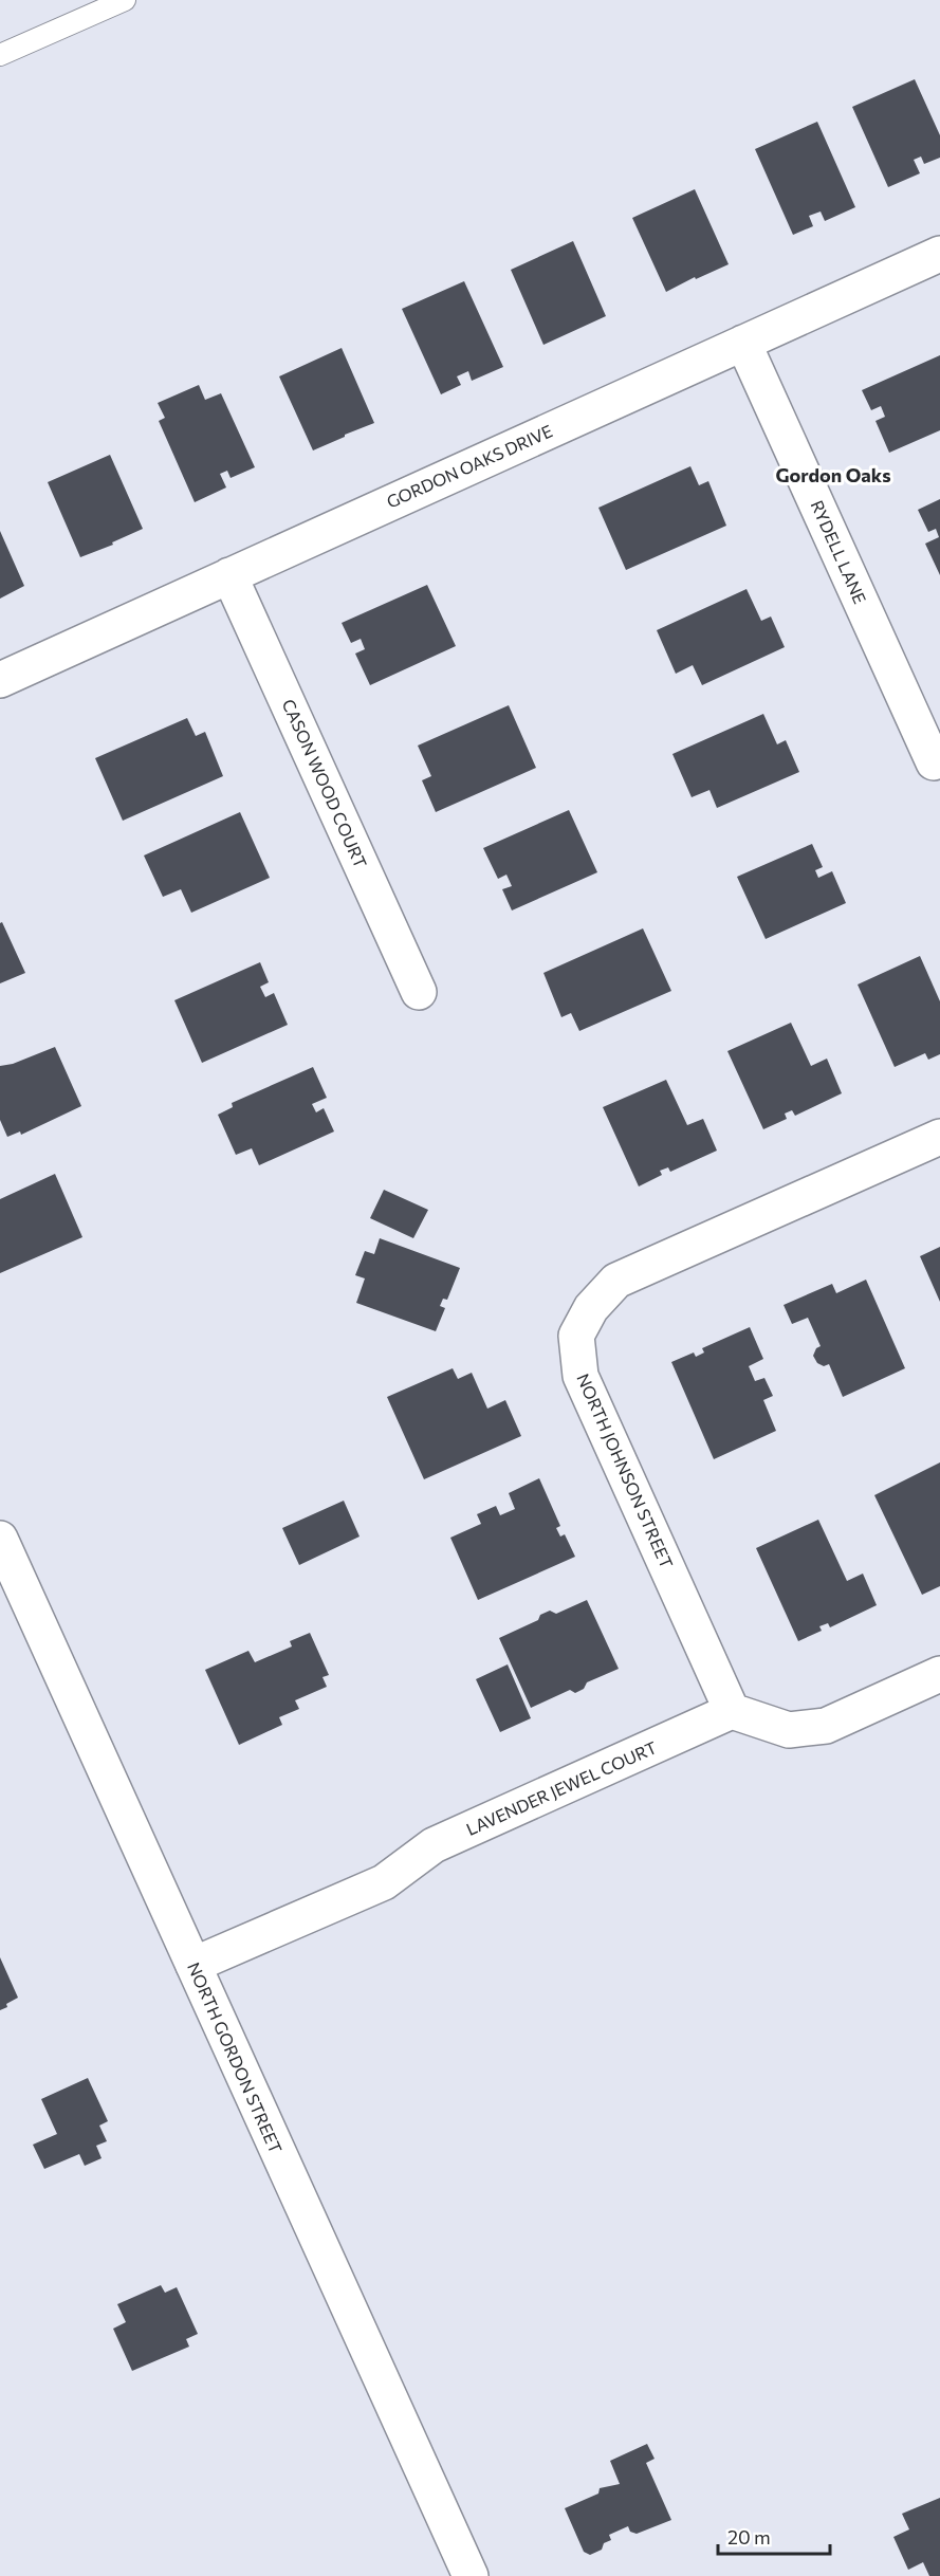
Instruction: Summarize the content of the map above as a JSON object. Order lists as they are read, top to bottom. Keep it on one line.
{"streets":{"street":["GORDON OAKS DRIVE","RYDELL LANE","CASON WOOD COURT","NORTH JOHNSON STREET","LAVENDER JEWEL COURT","NORTH GORDON STREET"]},"crossings":[["GORDON OAKS DRIVE","RYDELL LANE"],["GORDON OAKS DRIVE","CASON WOOD COURT"],["NORTH JOHNSON STREET","LAVENDER JEWEL COURT"],["LAVENDER JEWEL COURT","NORTH GORDON STREET"]],"districts":["Gordon Oaks"],"scale_bar":"20 m"}
